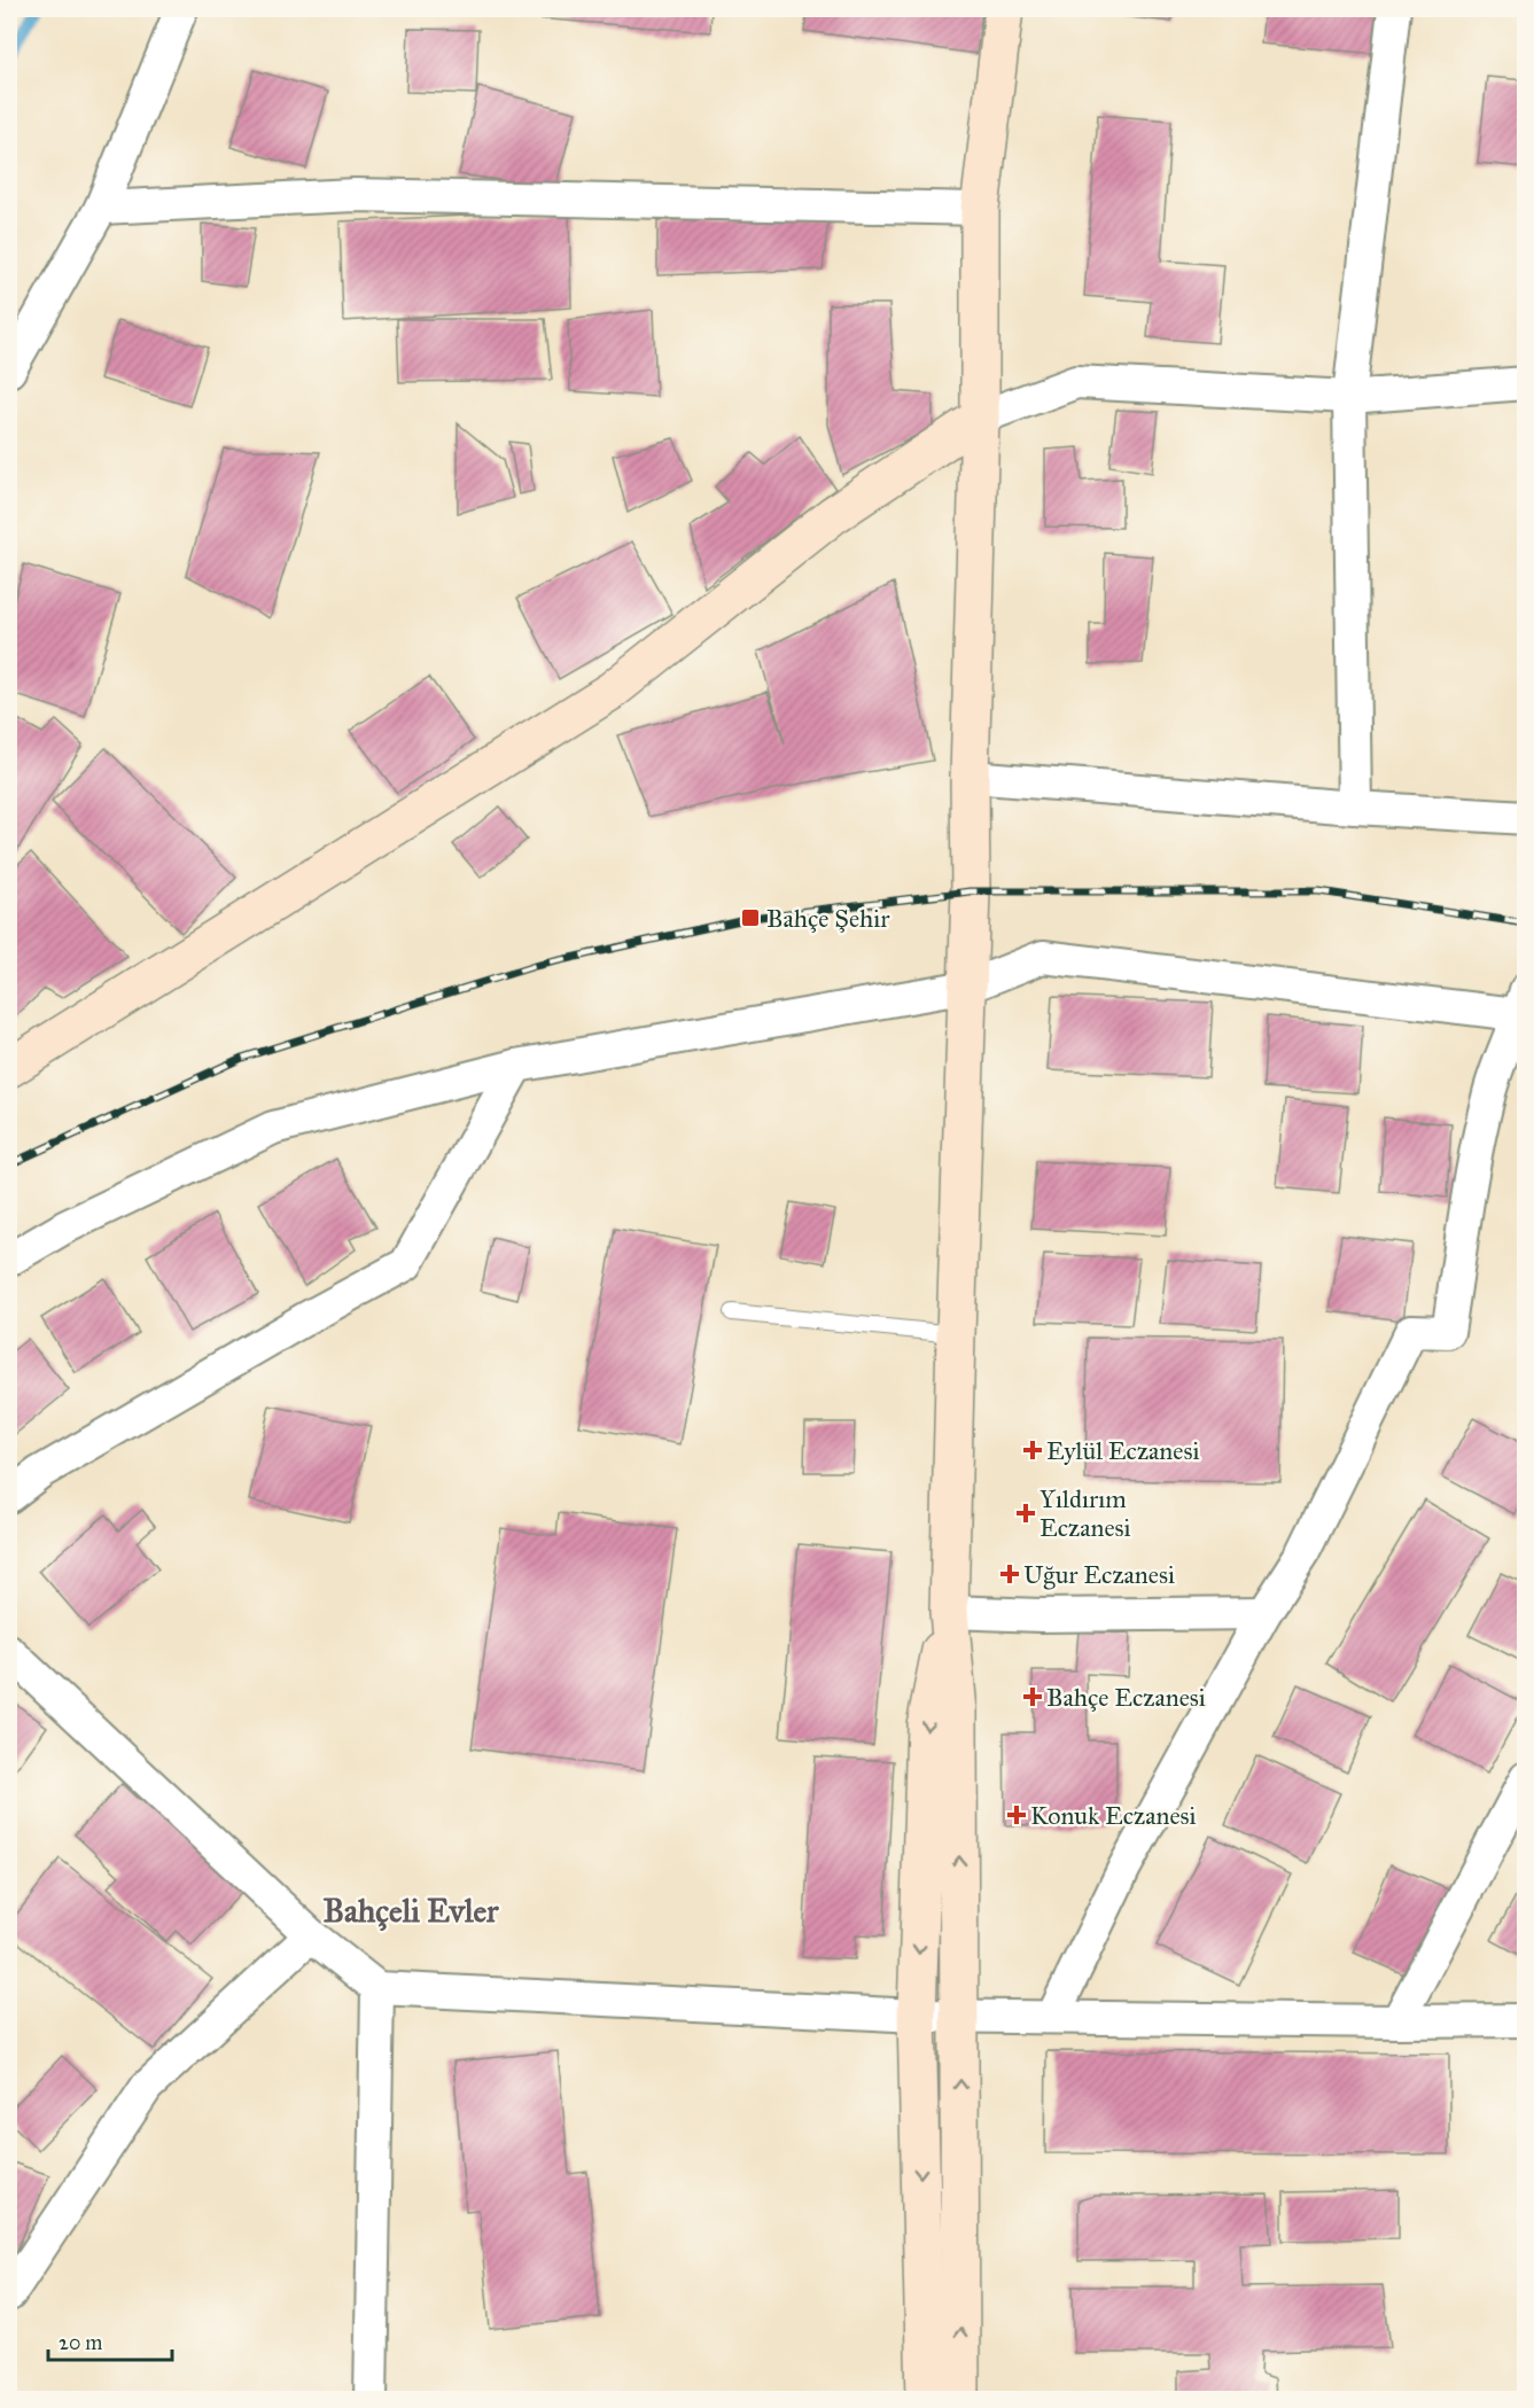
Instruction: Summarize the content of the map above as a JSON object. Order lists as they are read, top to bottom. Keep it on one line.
{"districts":["Bahçeli Evler"],"places":{"transit":["Bahçe Şehir"],"health":["Eylül Eczanesi","Yıldırım Eczanesi","Uğur Eczanesi","Bahçe Eczanesi","Konuk Eczanesi"]},"scale_bar":"20 m"}
